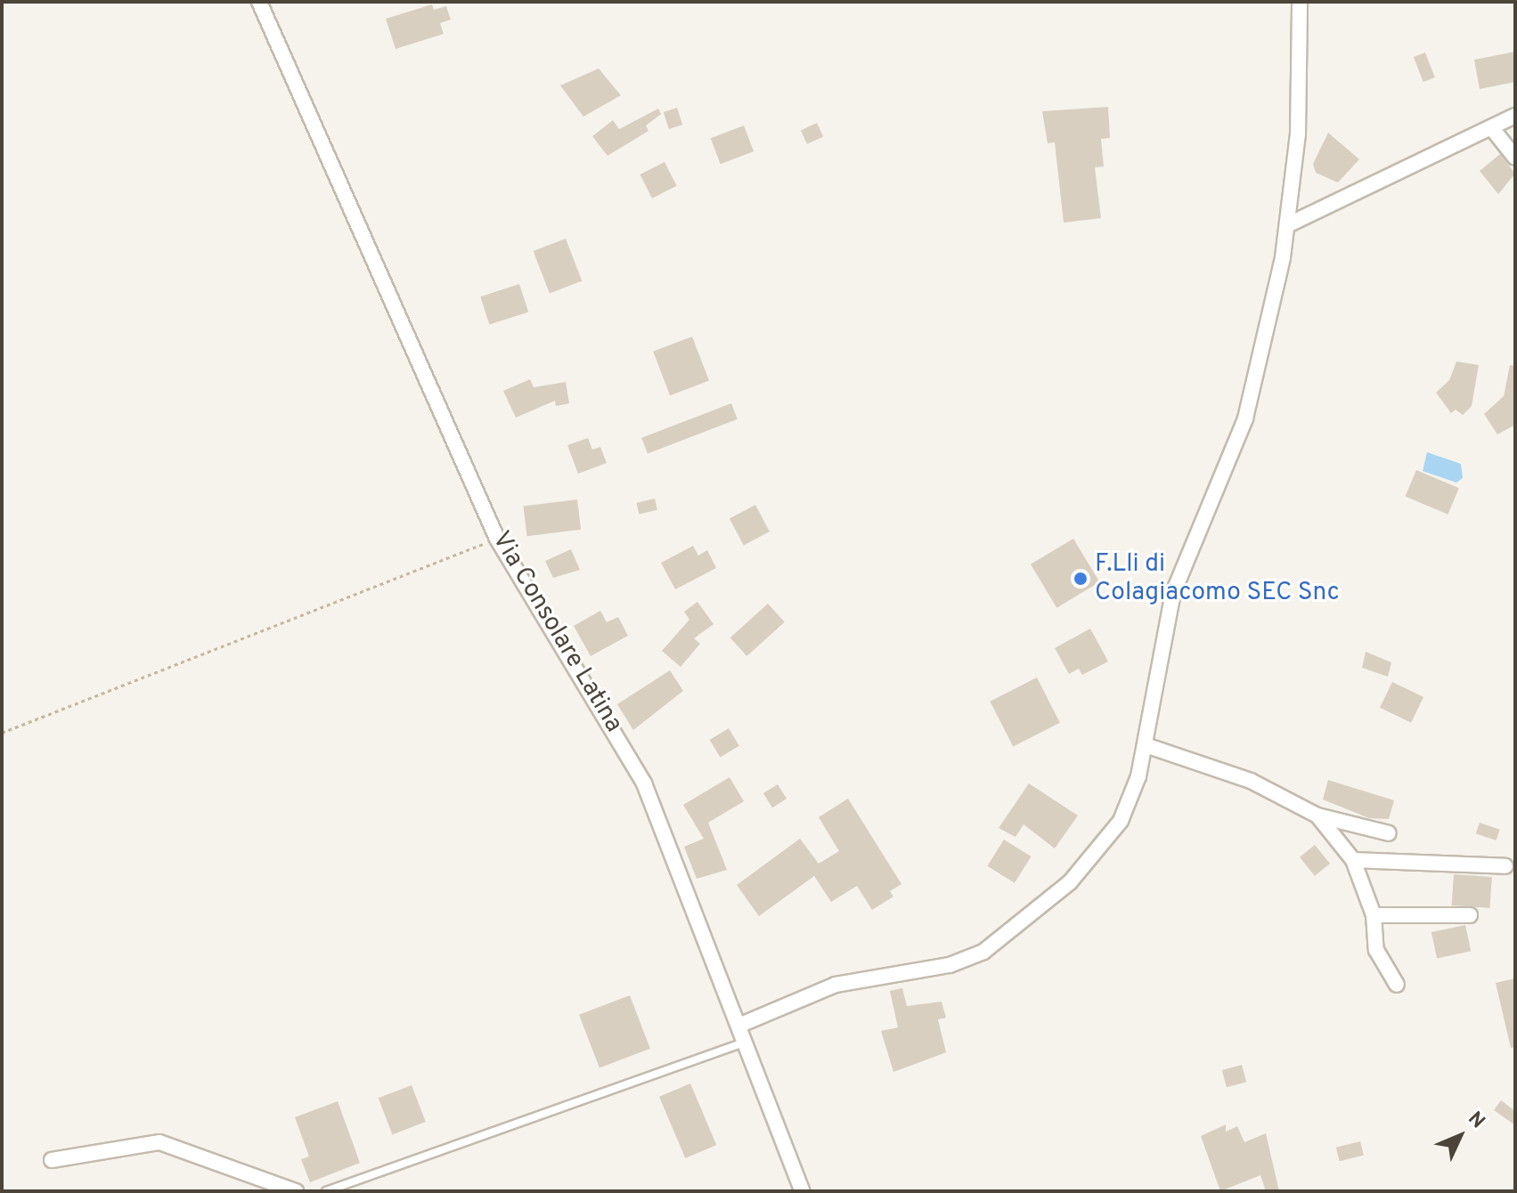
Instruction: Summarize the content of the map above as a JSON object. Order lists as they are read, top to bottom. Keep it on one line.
{"streets":{"street":["Via Consolare Latina"]},"places":["F.Lli di Colagiacomo SEC Snc"],"north":"top right"}
